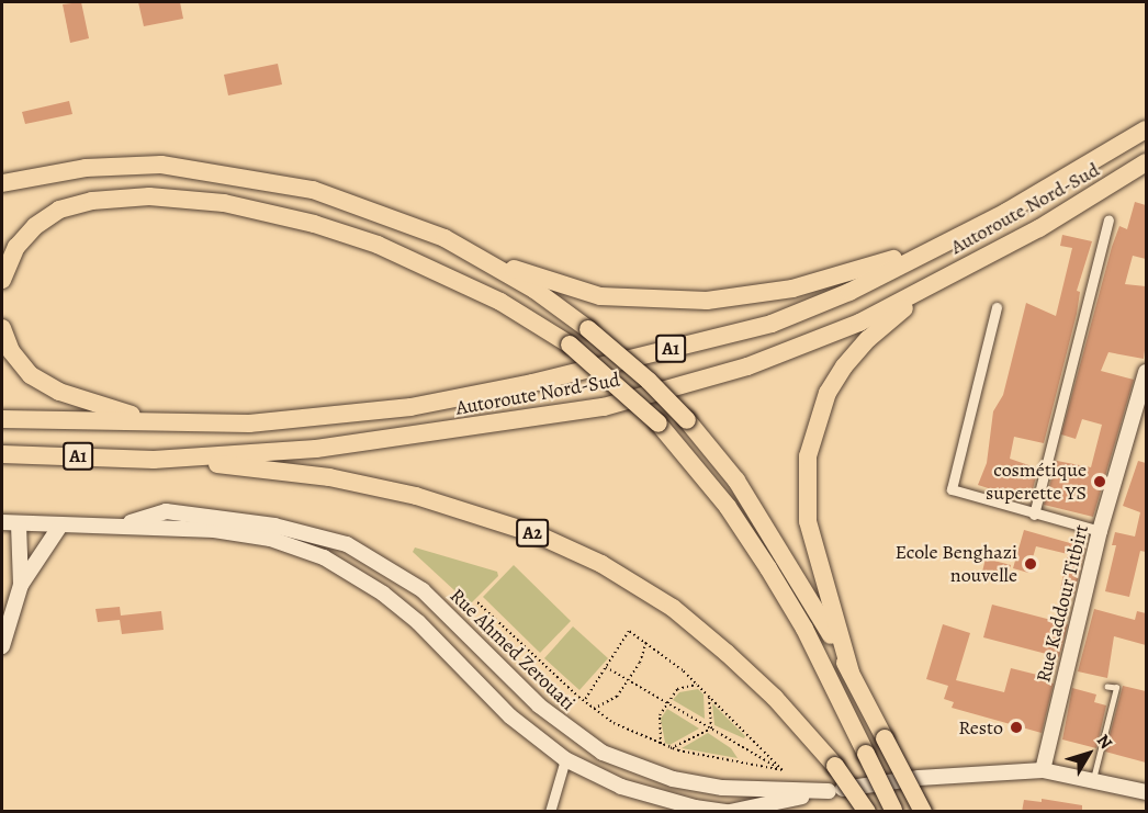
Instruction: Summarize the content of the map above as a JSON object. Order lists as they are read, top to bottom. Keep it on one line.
{"streets":{"highway":["Autoroute Nord-Sud","A1","A2"],"main road":["Rue Kaddour Titbirt","Rue Ahmed Zerouati"]},"crossings":[["Autoroute Nord-Sud","A2"]],"places":["cosmétique superette YS","Ecole Benghazi nouvelle","Resto"],"north":"top right"}
